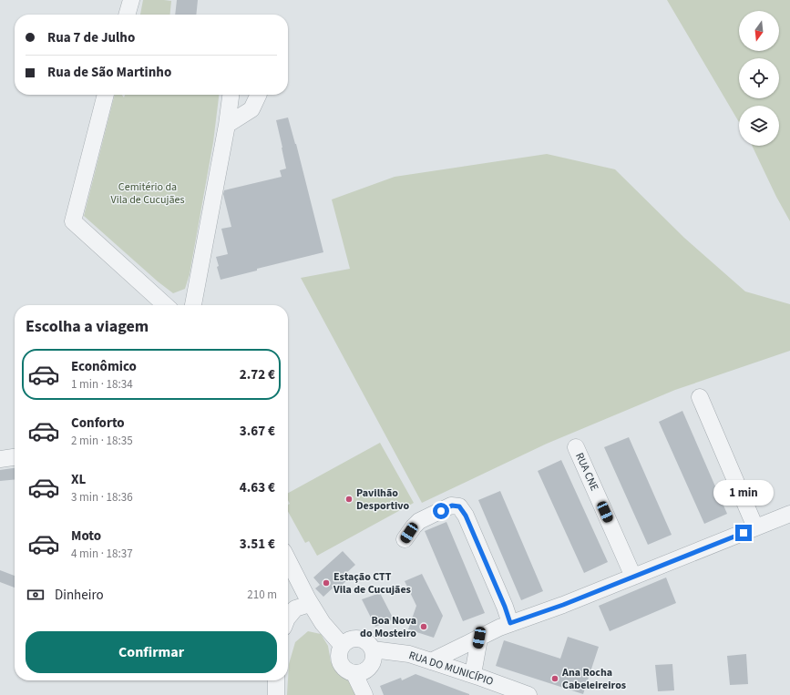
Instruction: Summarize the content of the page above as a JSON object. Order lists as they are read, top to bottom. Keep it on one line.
{"streets":{"street":["RUA CNE","RUA DO MUNICÍPIO"]},"parks":["Cemitério da Vila de Cucujães"],"places":["Pavilhão Desportivo","Estação CTT Vila de Cucujães","Boa Nova do Mosteiro","Ana Rocha Cabeleireiros"],"north":"bottom","page":{"banner":["Rua 7 de Julho","Rua de São Martinho"],"heading":"Escolha a viagem","list":[{"name":"Econômico","note":"1 min · 18:34","value":"2.72 €"},{"name":"Conforto","note":"2 min · 18:35","value":"3.67 €"},{"name":"XL","note":"3 min · 18:36","value":"4.63 €"},{"name":"Moto","note":"4 min · 18:37","value":"3.51 €"}],"bubble":"1 min","pay":["Dinheiro","210 m"],"buttons":"Confirmar"}}
